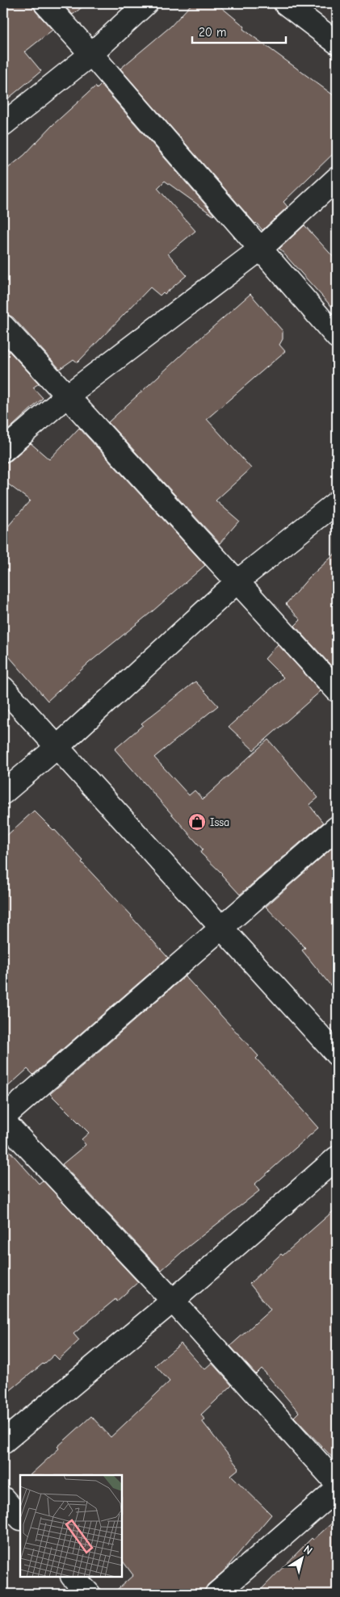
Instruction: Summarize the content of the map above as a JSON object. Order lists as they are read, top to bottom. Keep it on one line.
{"places":{"shop":["Issa"]},"scale_bar":"20 m","north":"top right"}
